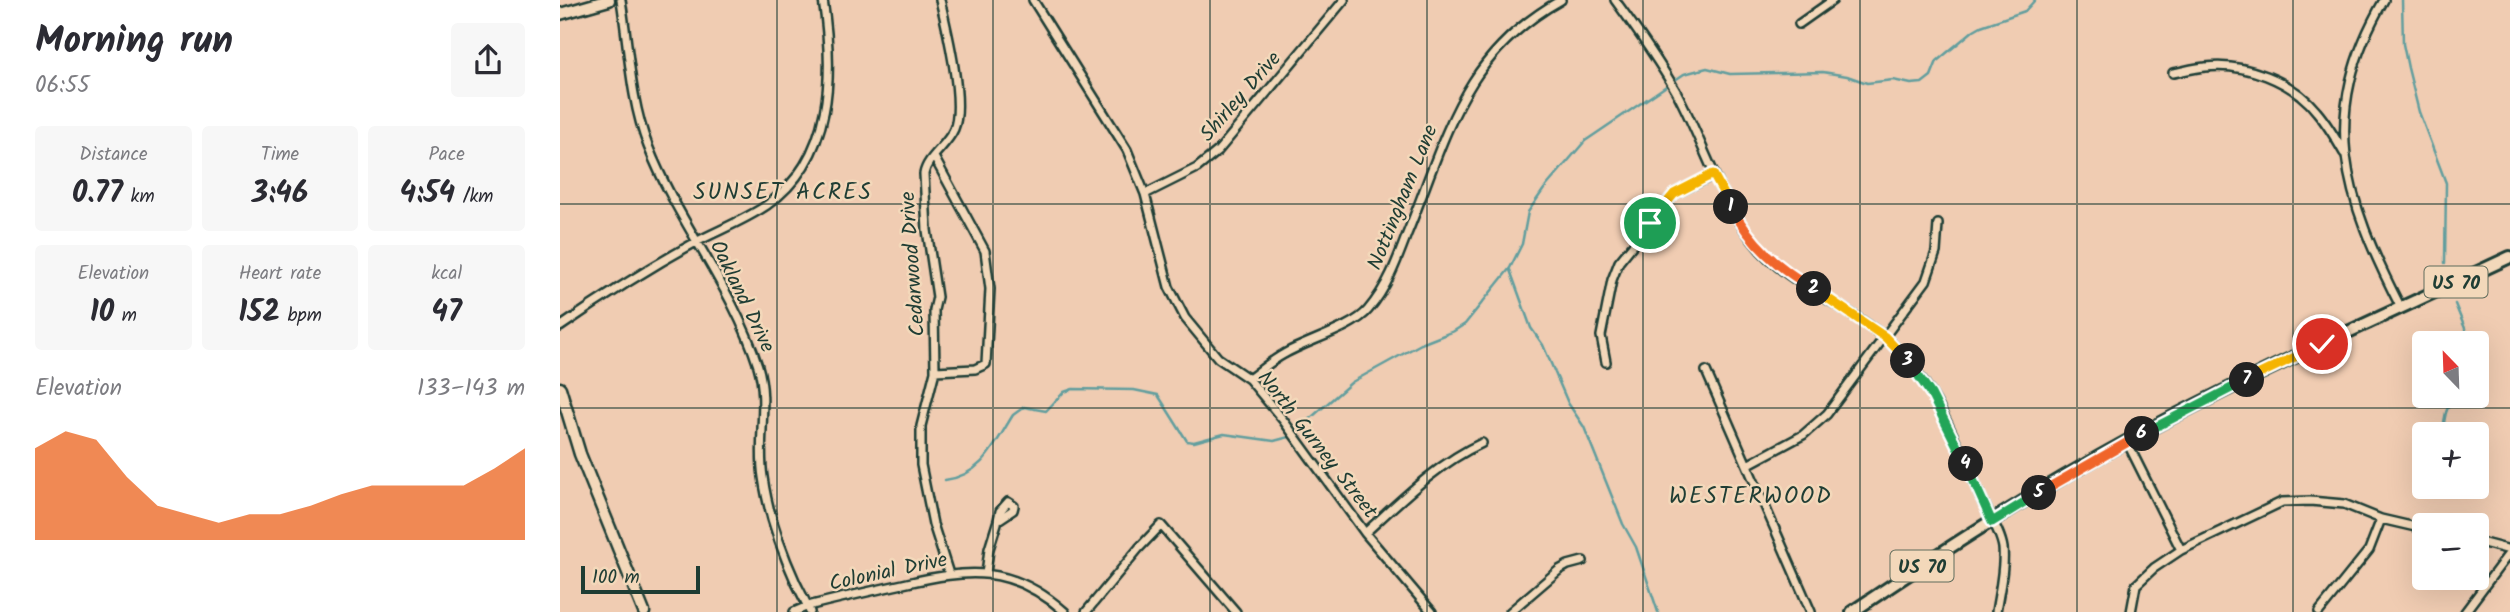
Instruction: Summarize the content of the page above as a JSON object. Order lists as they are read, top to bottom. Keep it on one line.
{"streets":{"main road":["US 70"],"street":["Shirley Drive","Nottingham Lane","Cedarwood Drive","Oakland Drive","North Gurney Street","Colonial Drive"]},"crossings":[["Shirley Drive","North Gurney Street"],["Nottingham Lane","North Gurney Street"],["Cedarwood Drive","Colonial Drive"],["Oakland Drive","Colonial Drive"]],"districts":["SUNSET ACRES","WESTERWOOD"],"scale_bar":"100 m","north":"top left","page":{"heading":["Morning run","06:55"],"stats":[["Distance","0.77 km"],["Time","3:46"],["Pace","4:54 /km"],["Elevation","10 m"],["Heart rate","152 bpm"],["kcal","47"]],"pins":["1","2","3","7","6","4","5"],"map_buttons":["+","−"],"chart":["Elevation","133–143 m"],"scale":"100 m"}}
